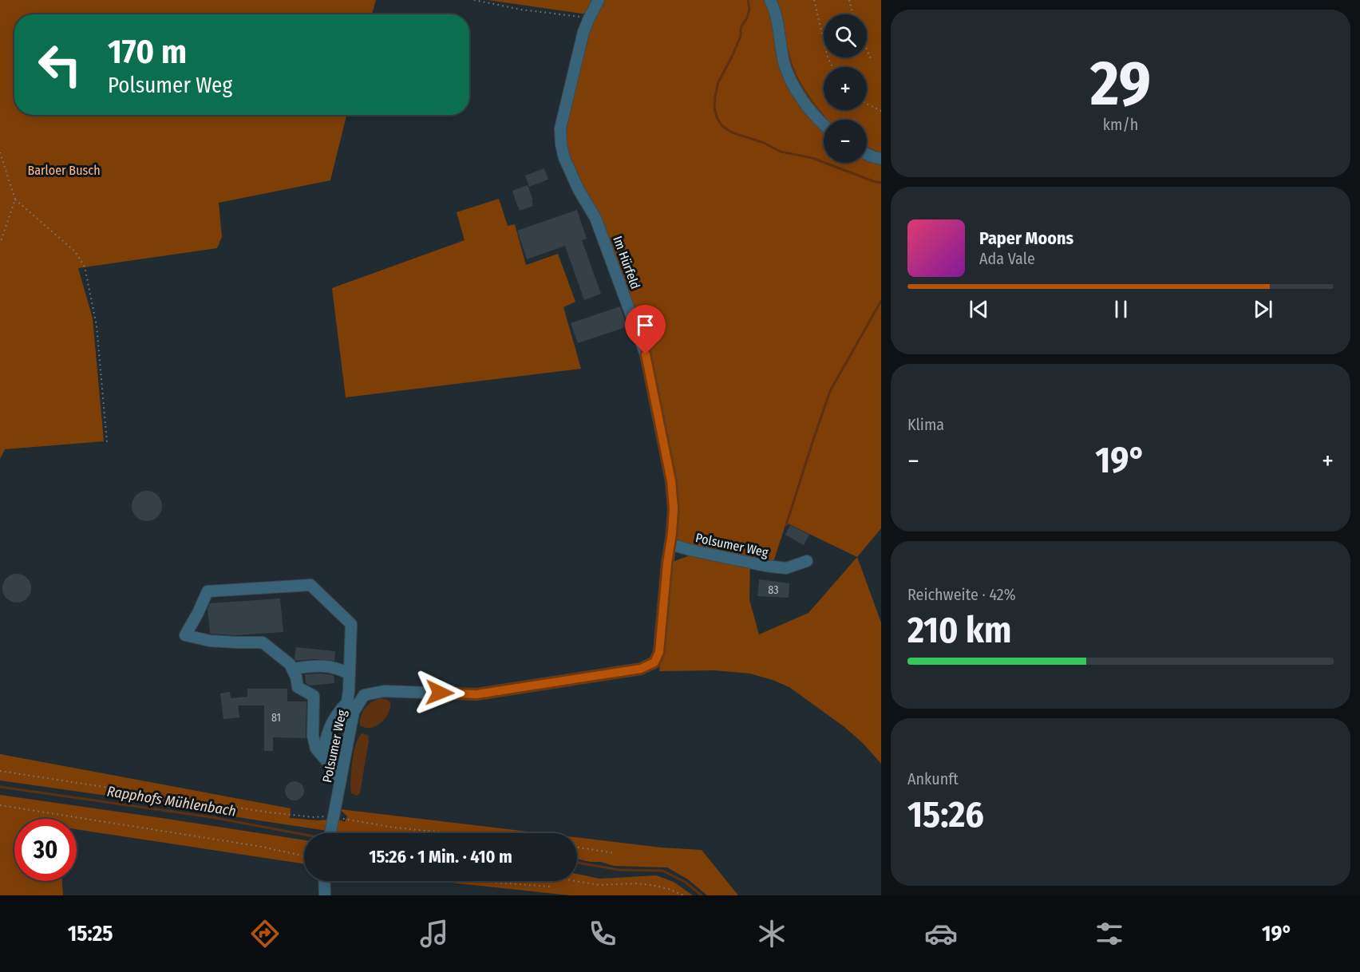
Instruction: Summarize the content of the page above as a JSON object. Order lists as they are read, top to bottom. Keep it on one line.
{"streets":{"street":["Im Hürfeld","Polsumer Weg"]},"crossings":[["Im Hürfeld","Polsumer Weg"]],"water":["Rapphofs Mühlenbach"],"parks":["Barloer Busch"],"house_numbers":["83","81"],"page":{"tile":[["29","km/h"],"Klima",["Reichweite · 42%","210 km"],["Ankunft","15:26"]],"map_buttons":["+","−"],"turn":["170 m","Polsumer Weg"],"song":["Paper Moons","Ada Vale"],"heat":["−","19°","+"],"limit":"30","trip":"15:26 · 1 Min. · 410 m","tabs":["15:25","19°"]}}
